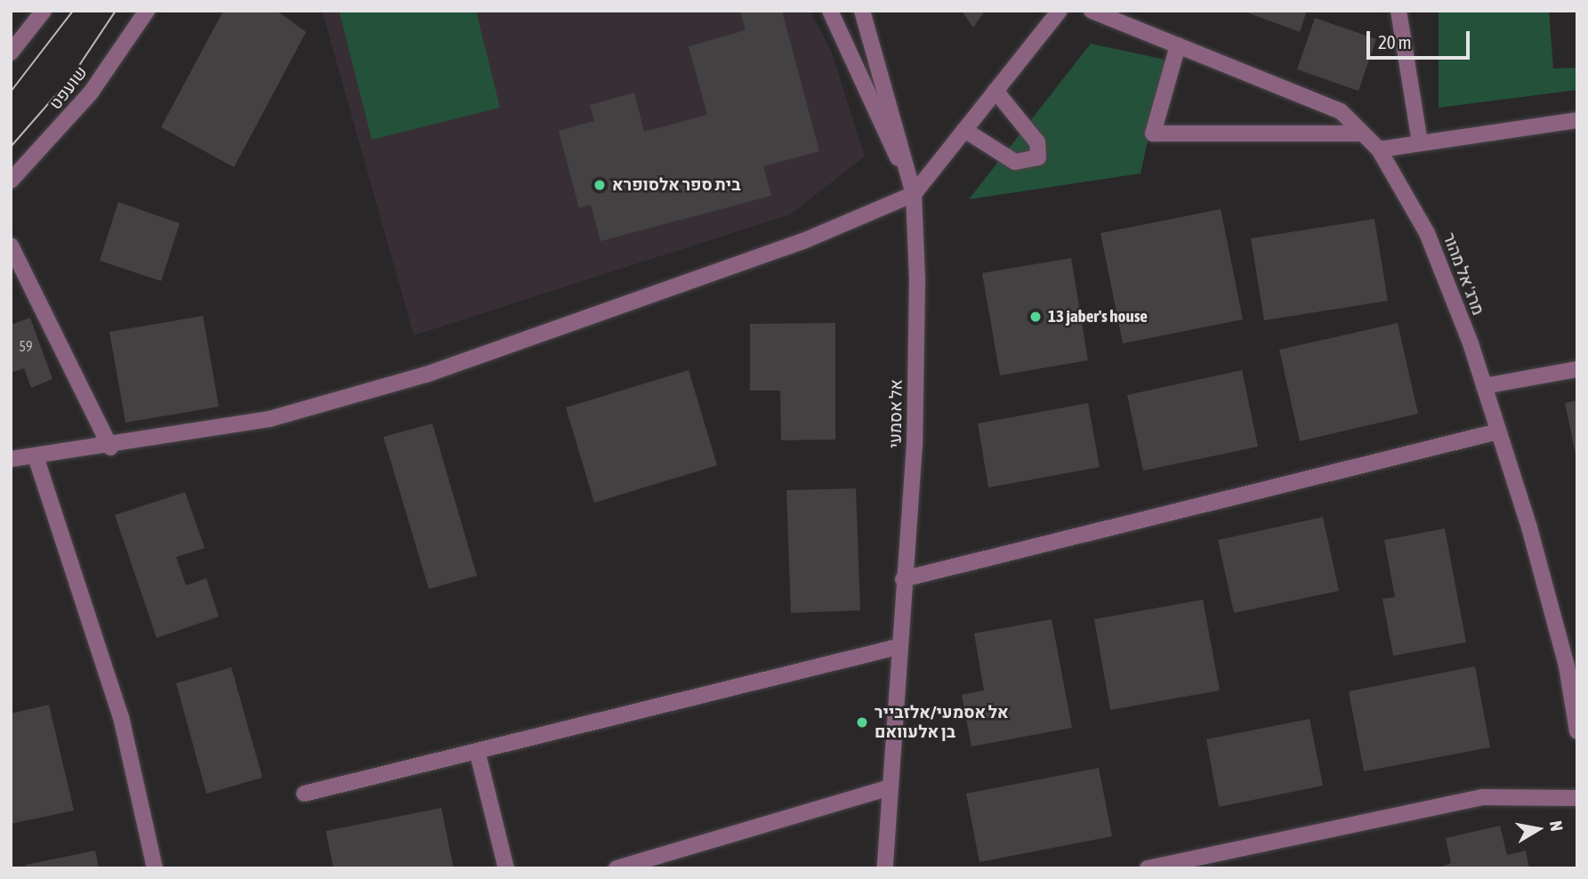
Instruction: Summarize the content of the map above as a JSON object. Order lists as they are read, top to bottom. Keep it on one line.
{"streets":{"street":["שועפט","מרג' אל מהור","אל אסמעי"]},"places":["בית ספר אלסופרא","13 jaber's house","אל אסמעי/אלזבייר בן אלעוואם"],"house_numbers":["59"],"scale_bar":"20 m","north":"right"}
